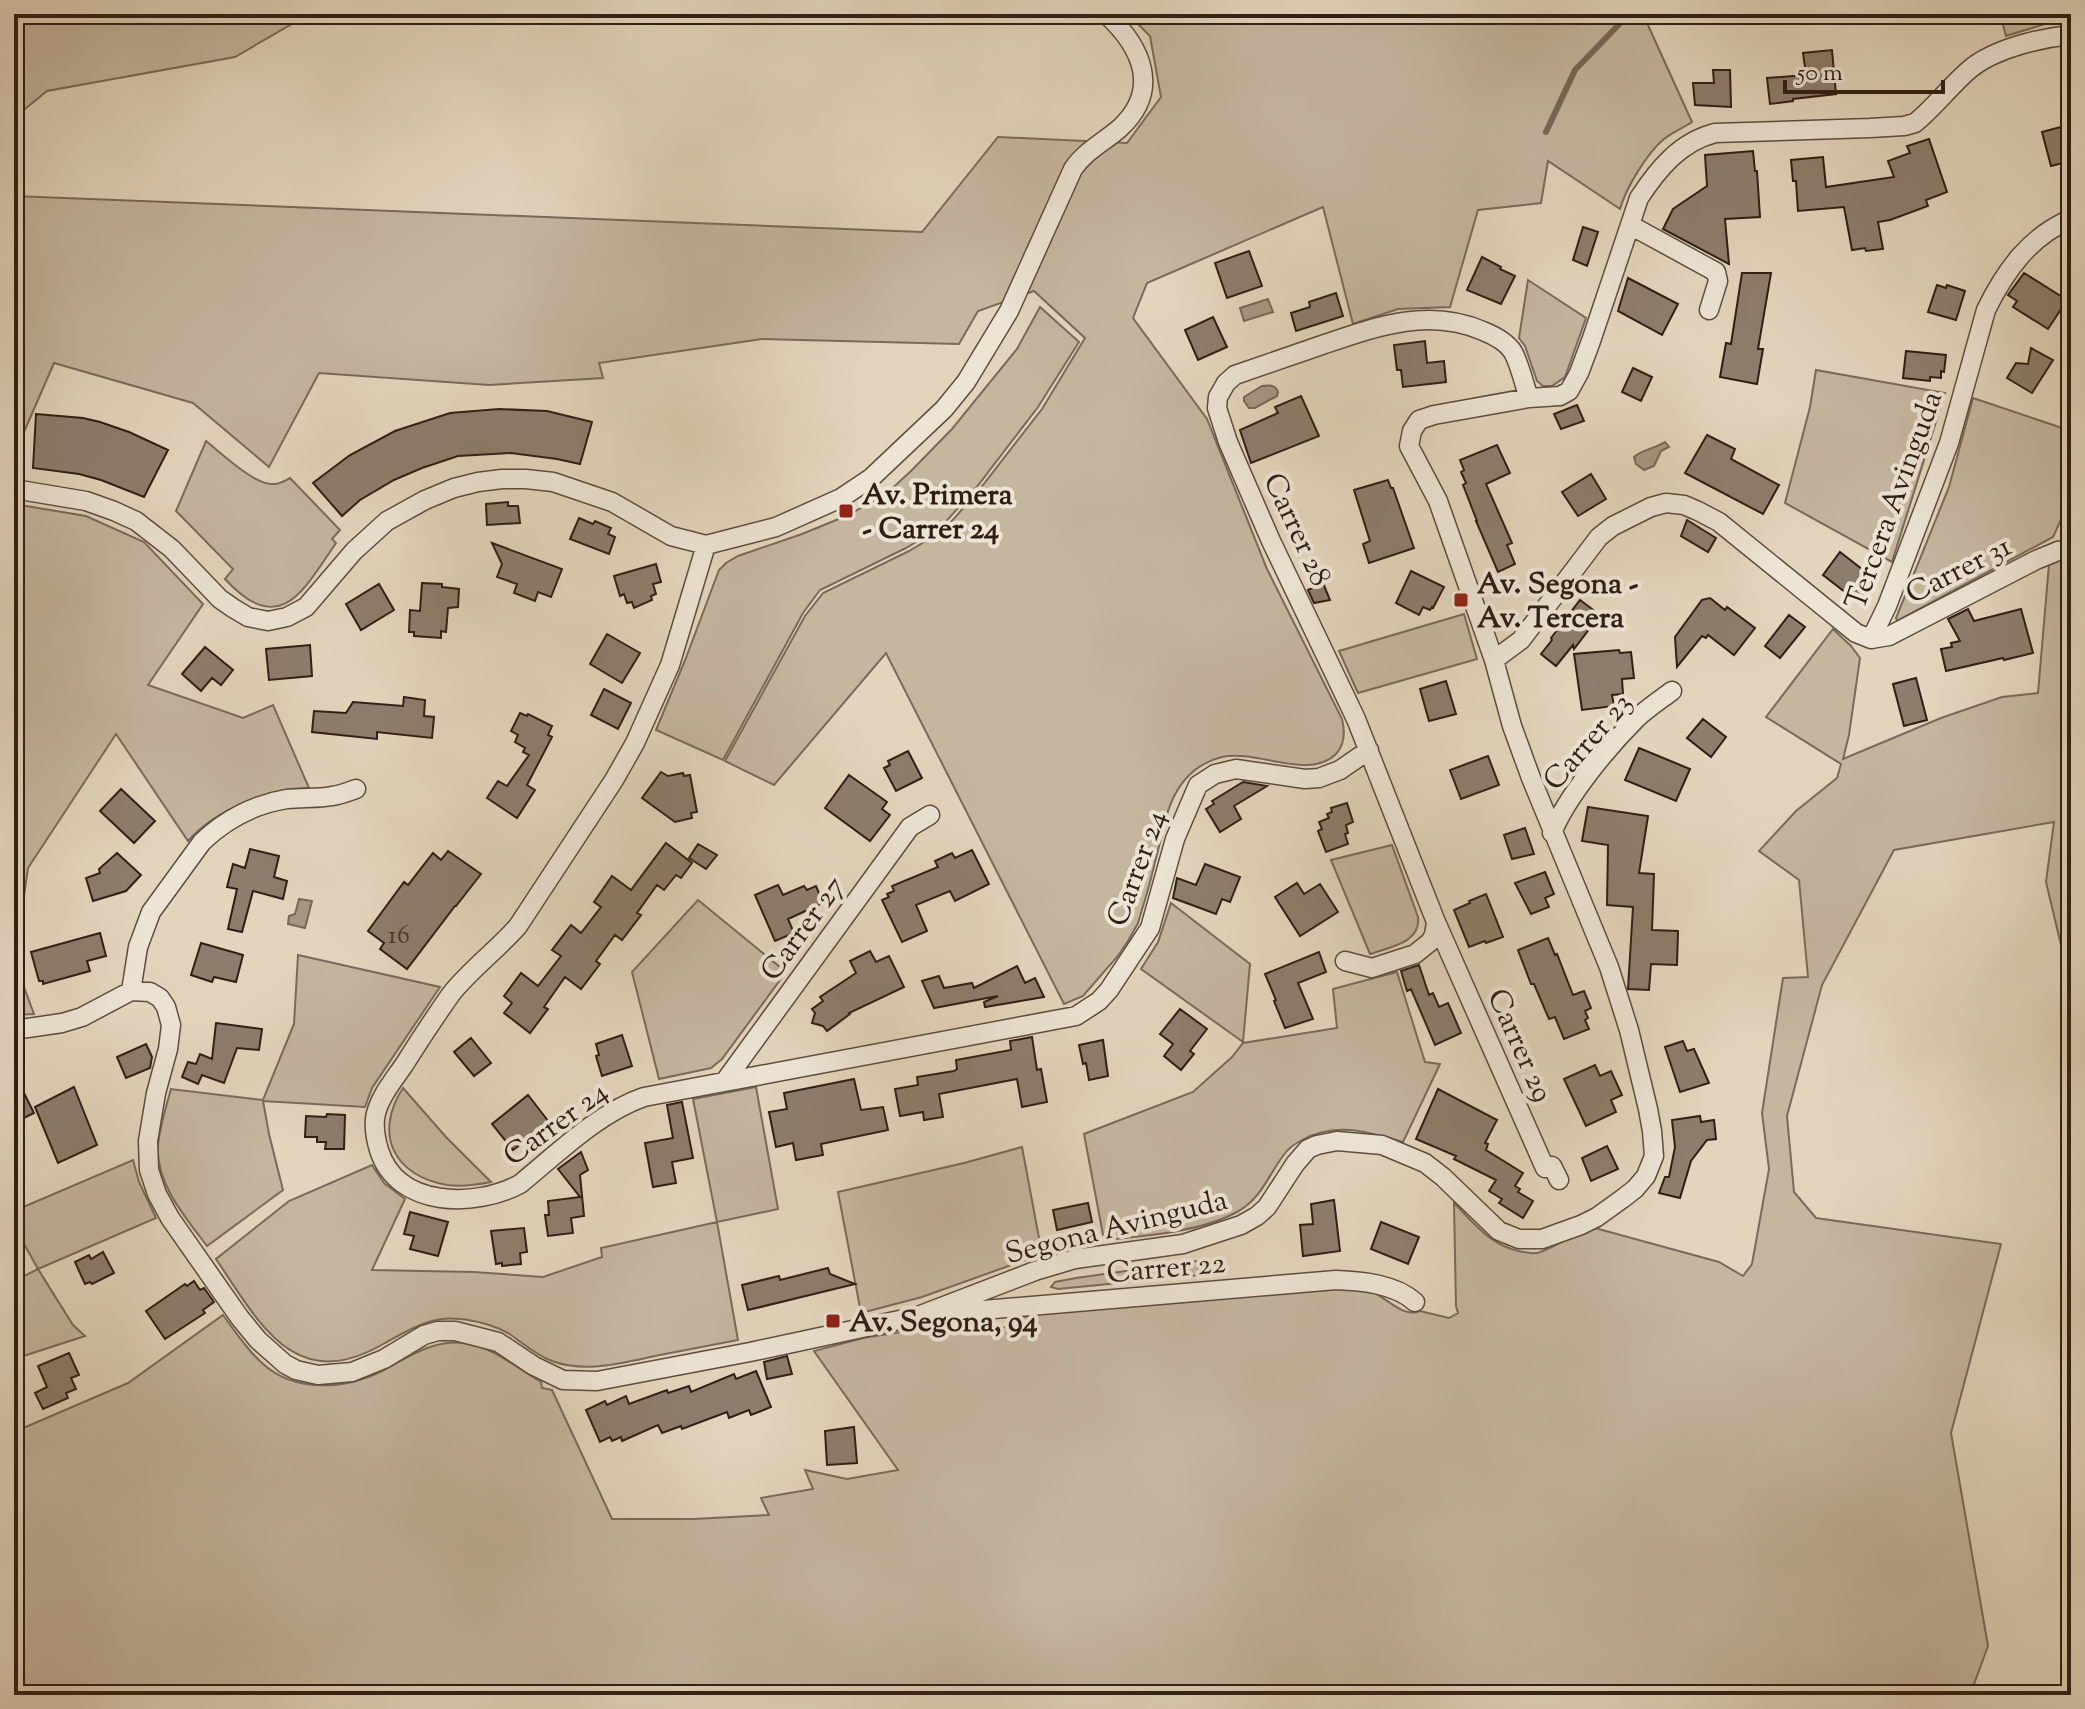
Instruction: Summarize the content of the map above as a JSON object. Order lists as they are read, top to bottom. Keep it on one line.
{"streets":{"street":["Tercera Avinguda","Carrer 28","Carrer 31","Carrer 23","Carrer 24","Carrer 27","Carrer 29","Segona Avinguda","Carrer 22"]},"crossings":[["Tercera Avinguda","Carrer 31"],["Tercera Avinguda","Segona Avinguda"],["Carrer 28","Carrer 24"],["Carrer 28","Carrer 29"],["Carrer 28","Segona Avinguda"],["Carrer 23","Segona Avinguda"],["Carrer 24","Carrer 27"],["Segona Avinguda","Carrer 22"]],"places":{"transit":["Av. Primera - Carrer 24","Av. Segona - Av. Tercera","Av. Segona, 94"]},"house_numbers":["16"],"scale_bar":"50 m"}
